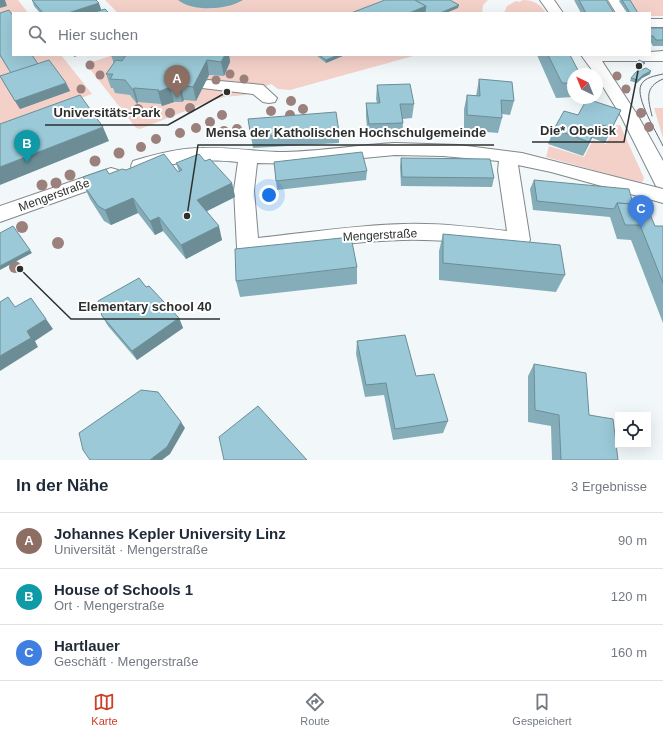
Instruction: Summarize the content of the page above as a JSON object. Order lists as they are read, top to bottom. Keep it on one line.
{"streets":{"street":["Mengerstraße"]},"places":["Die* Obelisk","Universitäts-Park","Mensa der Katholischen Hochschulgemeinde","Elementary school 40"],"north":"top left","page":{"search":"Hier suchen","pins":["A","B","C"],"heading":["In der Nähe","3 Ergebnisse"],"list":[{"mark":"A","name":"Johannes Kepler University Linz","note":"Universität · Mengerstraße","value":"90 m"},{"mark":"B","name":"House of Schools 1","note":"Ort · Mengerstraße","value":"120 m"},{"mark":"C","name":"Hartlauer","note":"Geschäft · Mengerstraße","value":"160 m"}],"nav":["Karte","Route","Gespeichert"]}}
